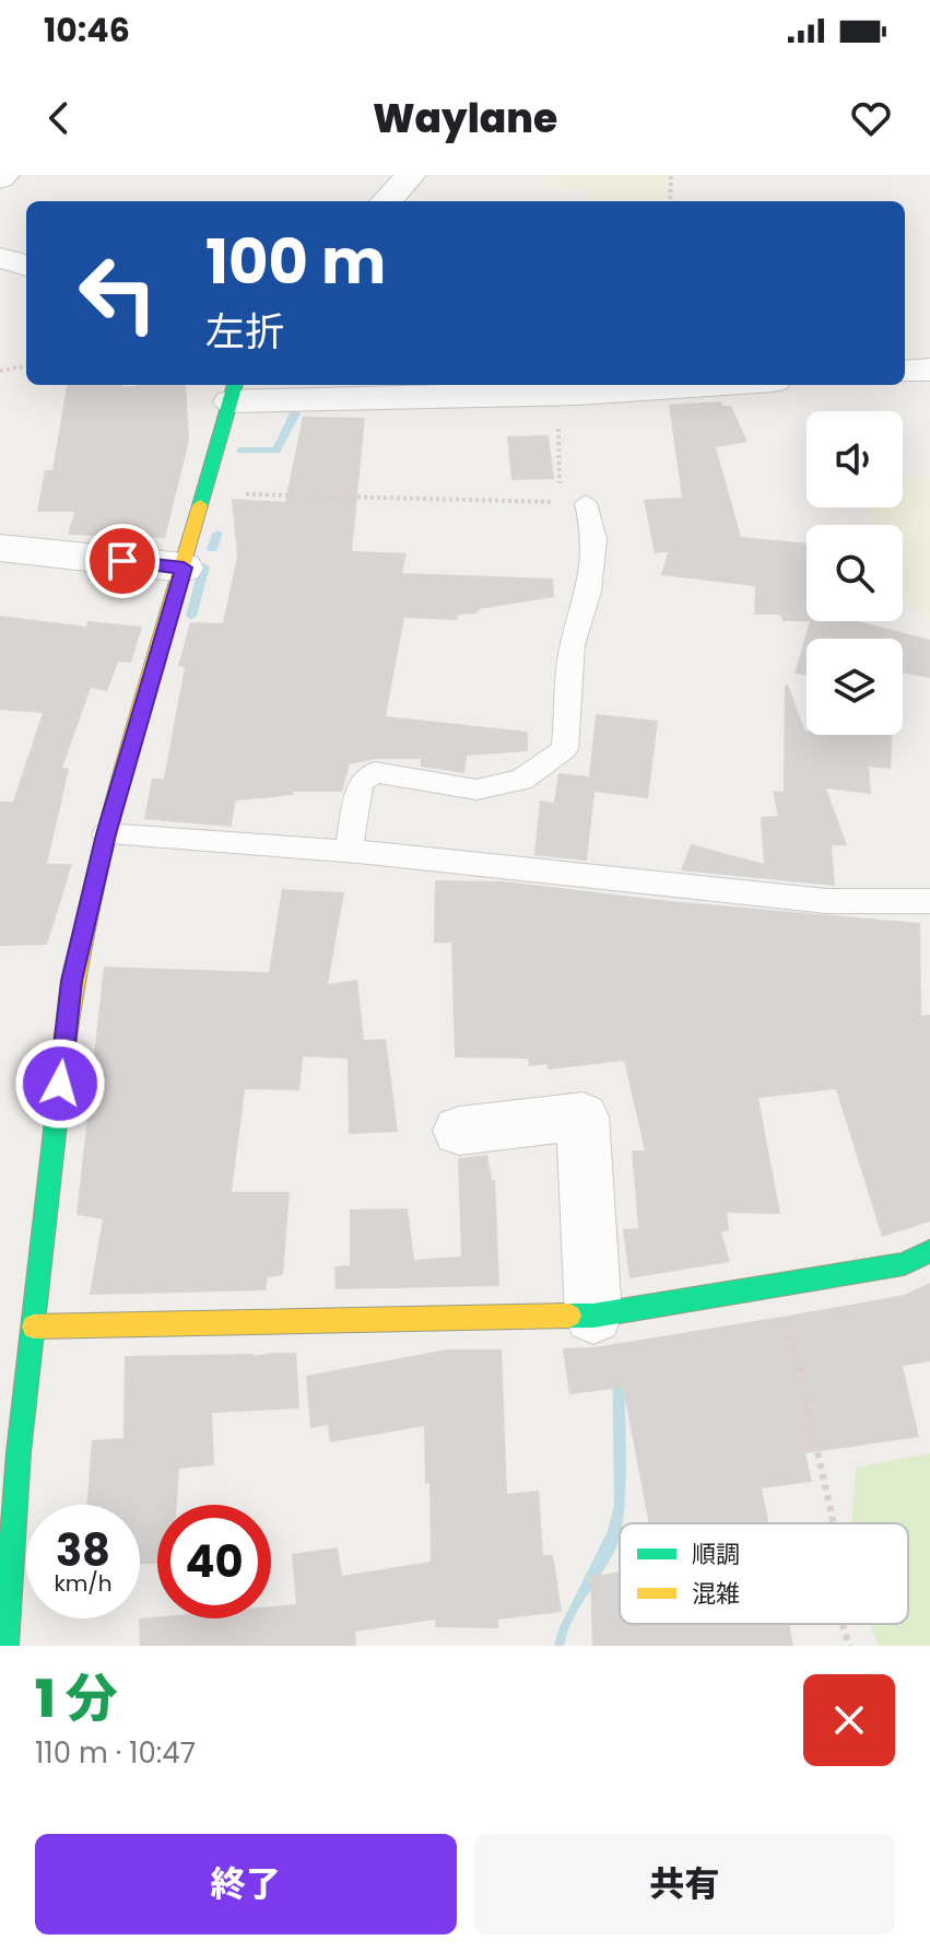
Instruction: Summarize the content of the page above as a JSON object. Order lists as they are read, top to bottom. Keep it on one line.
{"legend":["順調","混雑"],"page":{"status":"10:46","header":"Waylane","turn":["100 m","左折"],"speed":"38 km/h","limit":"40","heading":["1 分","110 m · 10:47"],"buttons":["終了","共有"]}}
